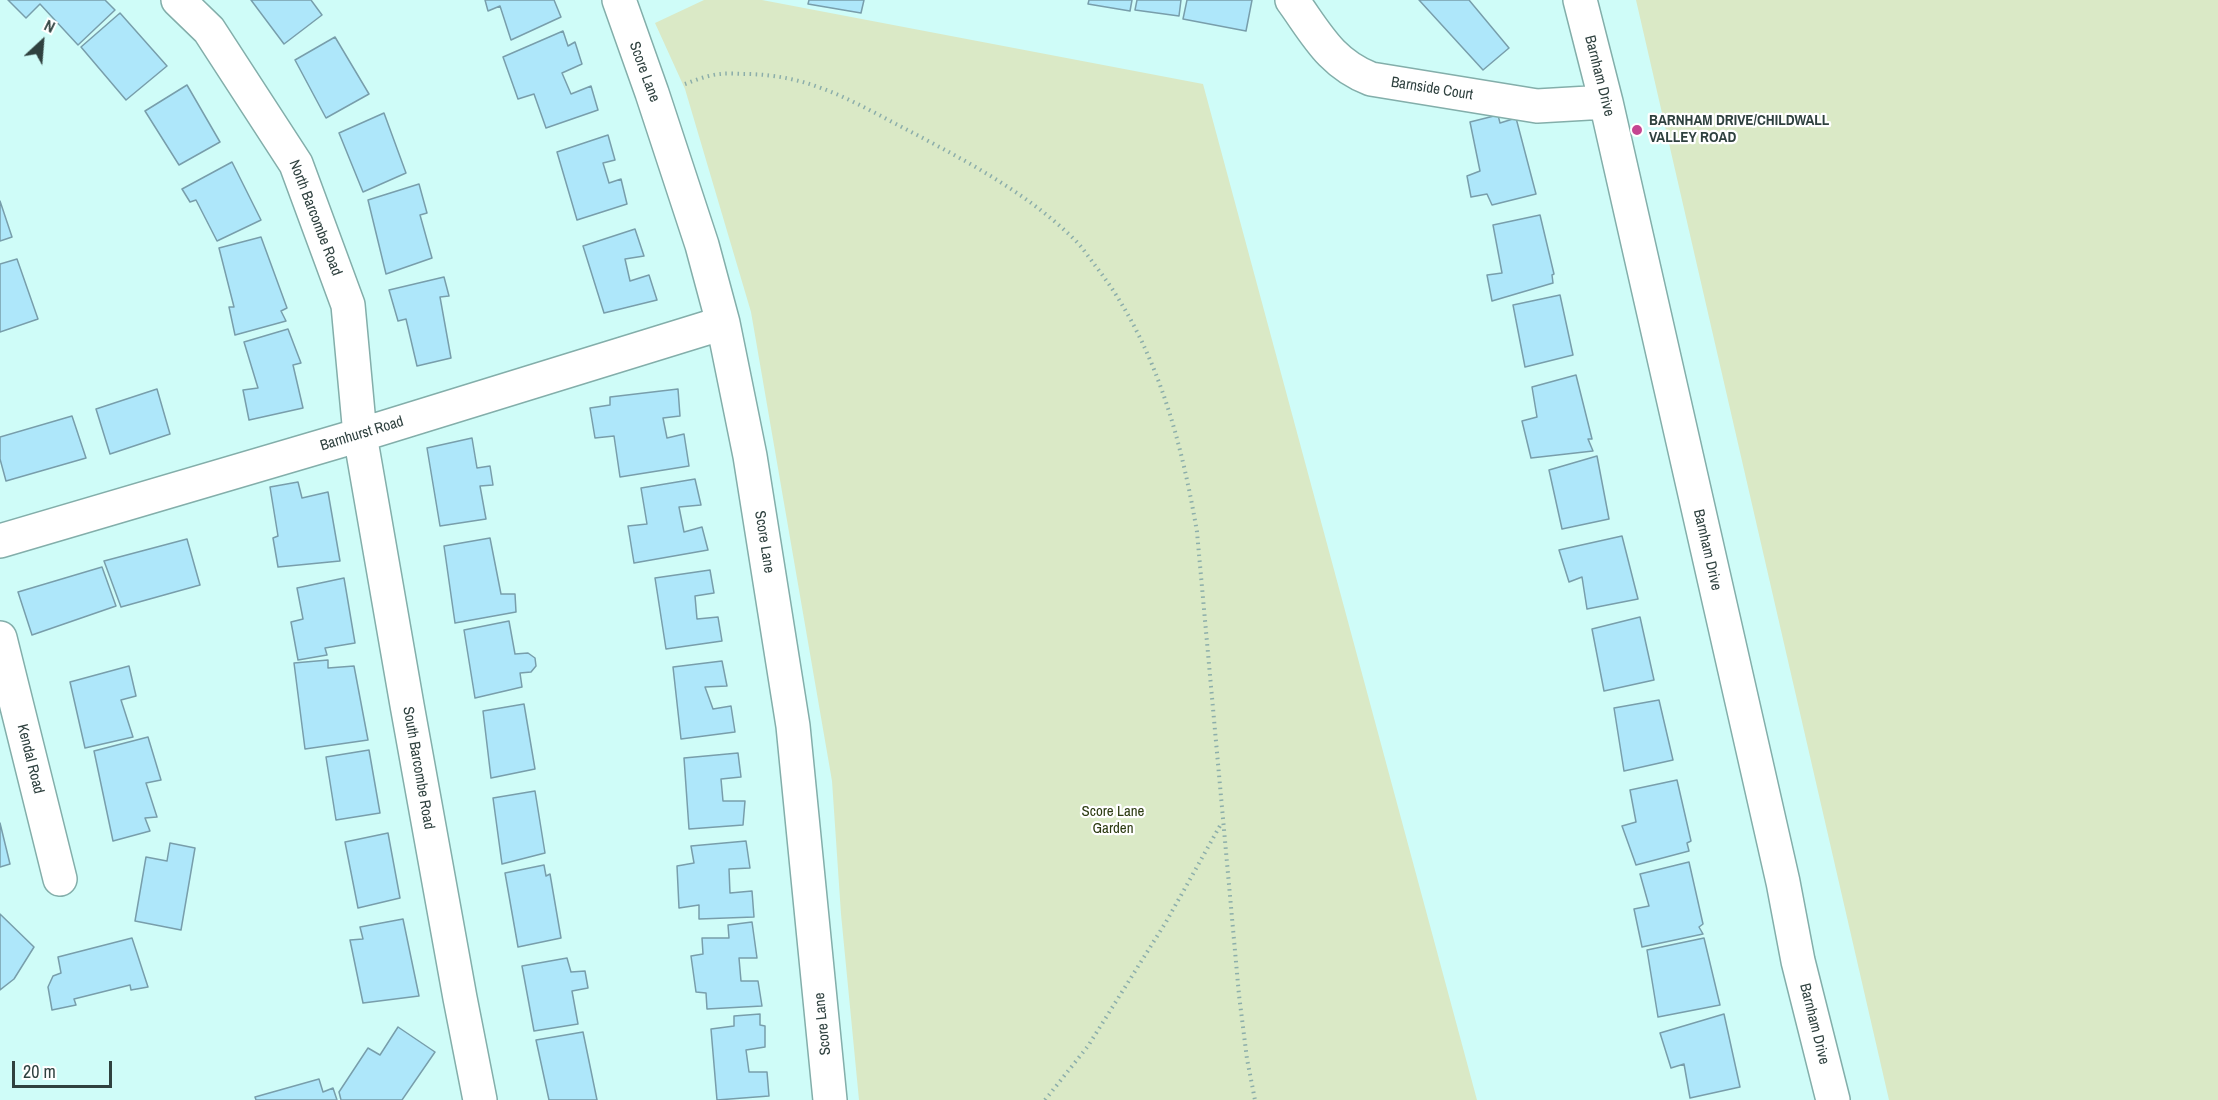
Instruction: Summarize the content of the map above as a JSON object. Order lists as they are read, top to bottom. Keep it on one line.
{"streets":{"street":["Score Lane","Barnham Drive","Barnside Court","North Barcombe Road","Barnhurst Road","Kendal Road","South Barcombe Road"]},"crossings":[["Score Lane","Barnhurst Road"],["Barnham Drive","Barnside Court"],["North Barcombe Road","Barnhurst Road"],["North Barcombe Road","South Barcombe Road"],["Barnhurst Road","South Barcombe Road"]],"parks":["Score Lane Garden"],"places":["BARNHAM DRIVE/CHILDWALL VALLEY ROAD"],"scale_bar":"20 m","north":"top right"}
